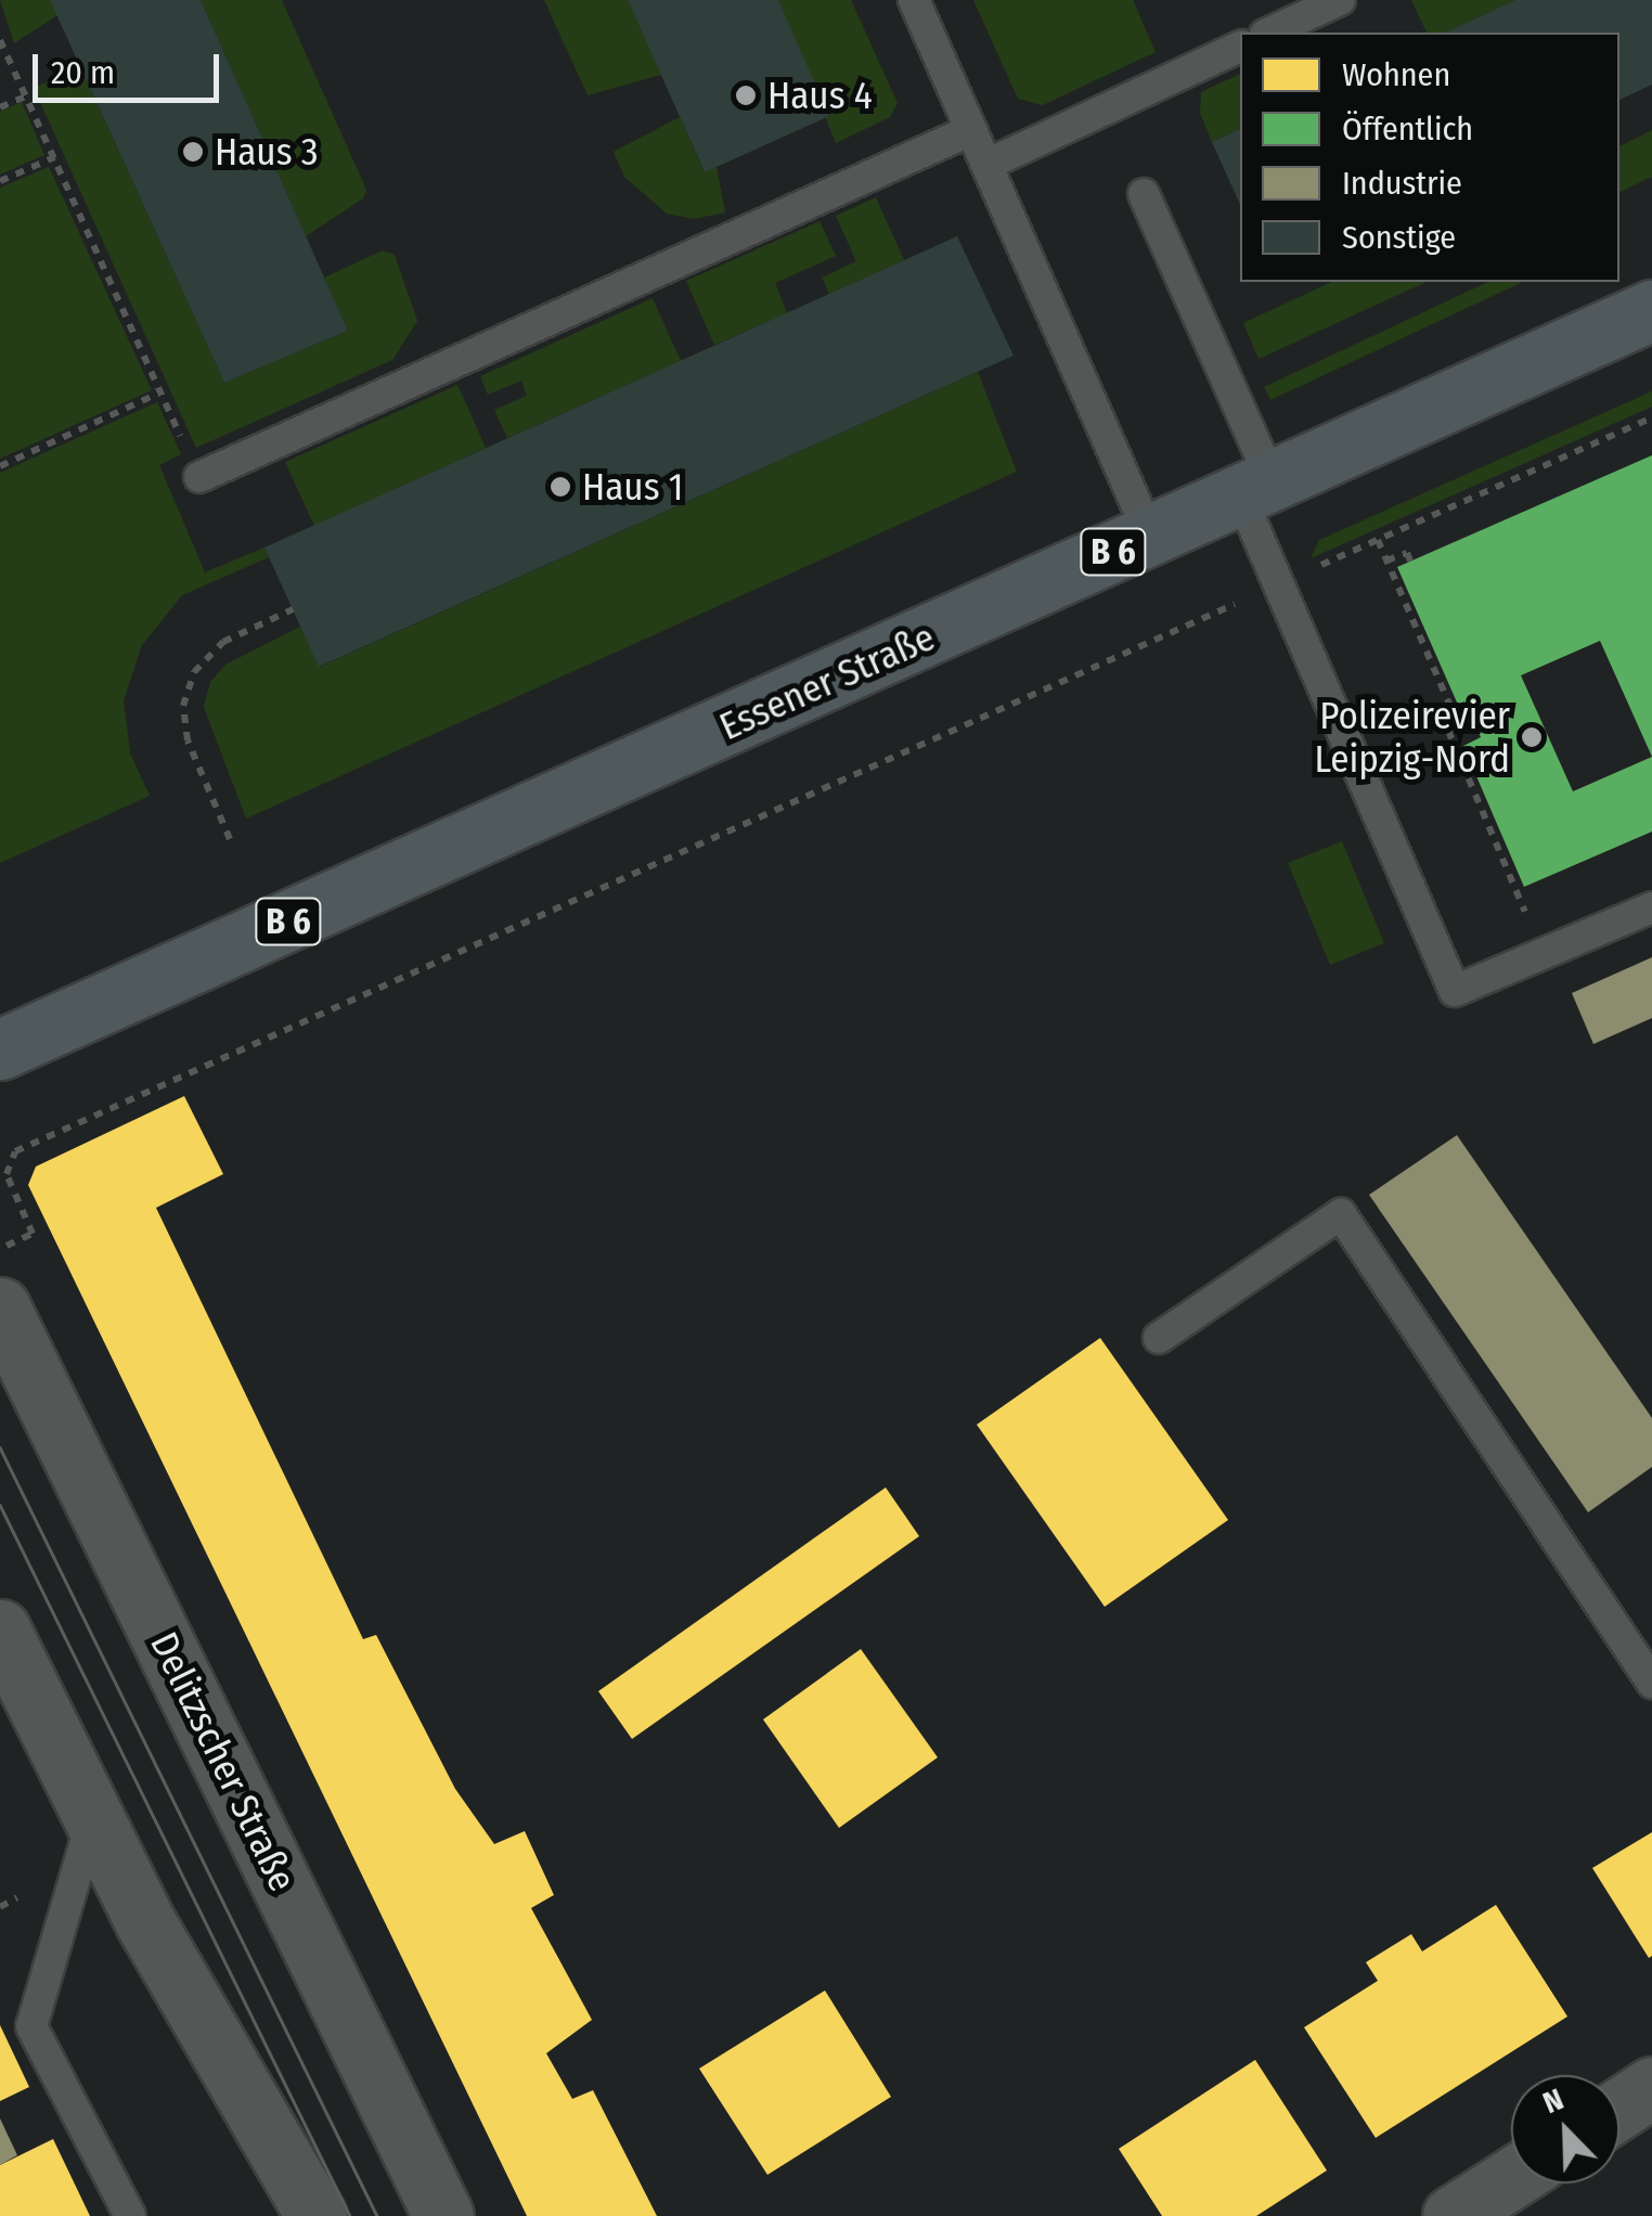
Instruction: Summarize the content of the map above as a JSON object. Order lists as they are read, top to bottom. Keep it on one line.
{"streets":{"main road":["B 6","Essener Straße","Delitzscher Straße"]},"places":["Haus 4","Haus 3","Haus 1","Polizeirevier Leipzig-Nord"],"legend":["Wohnen","Öffentlich","Industrie","Sonstige"],"scale_bar":"20 m","north":"top left"}
